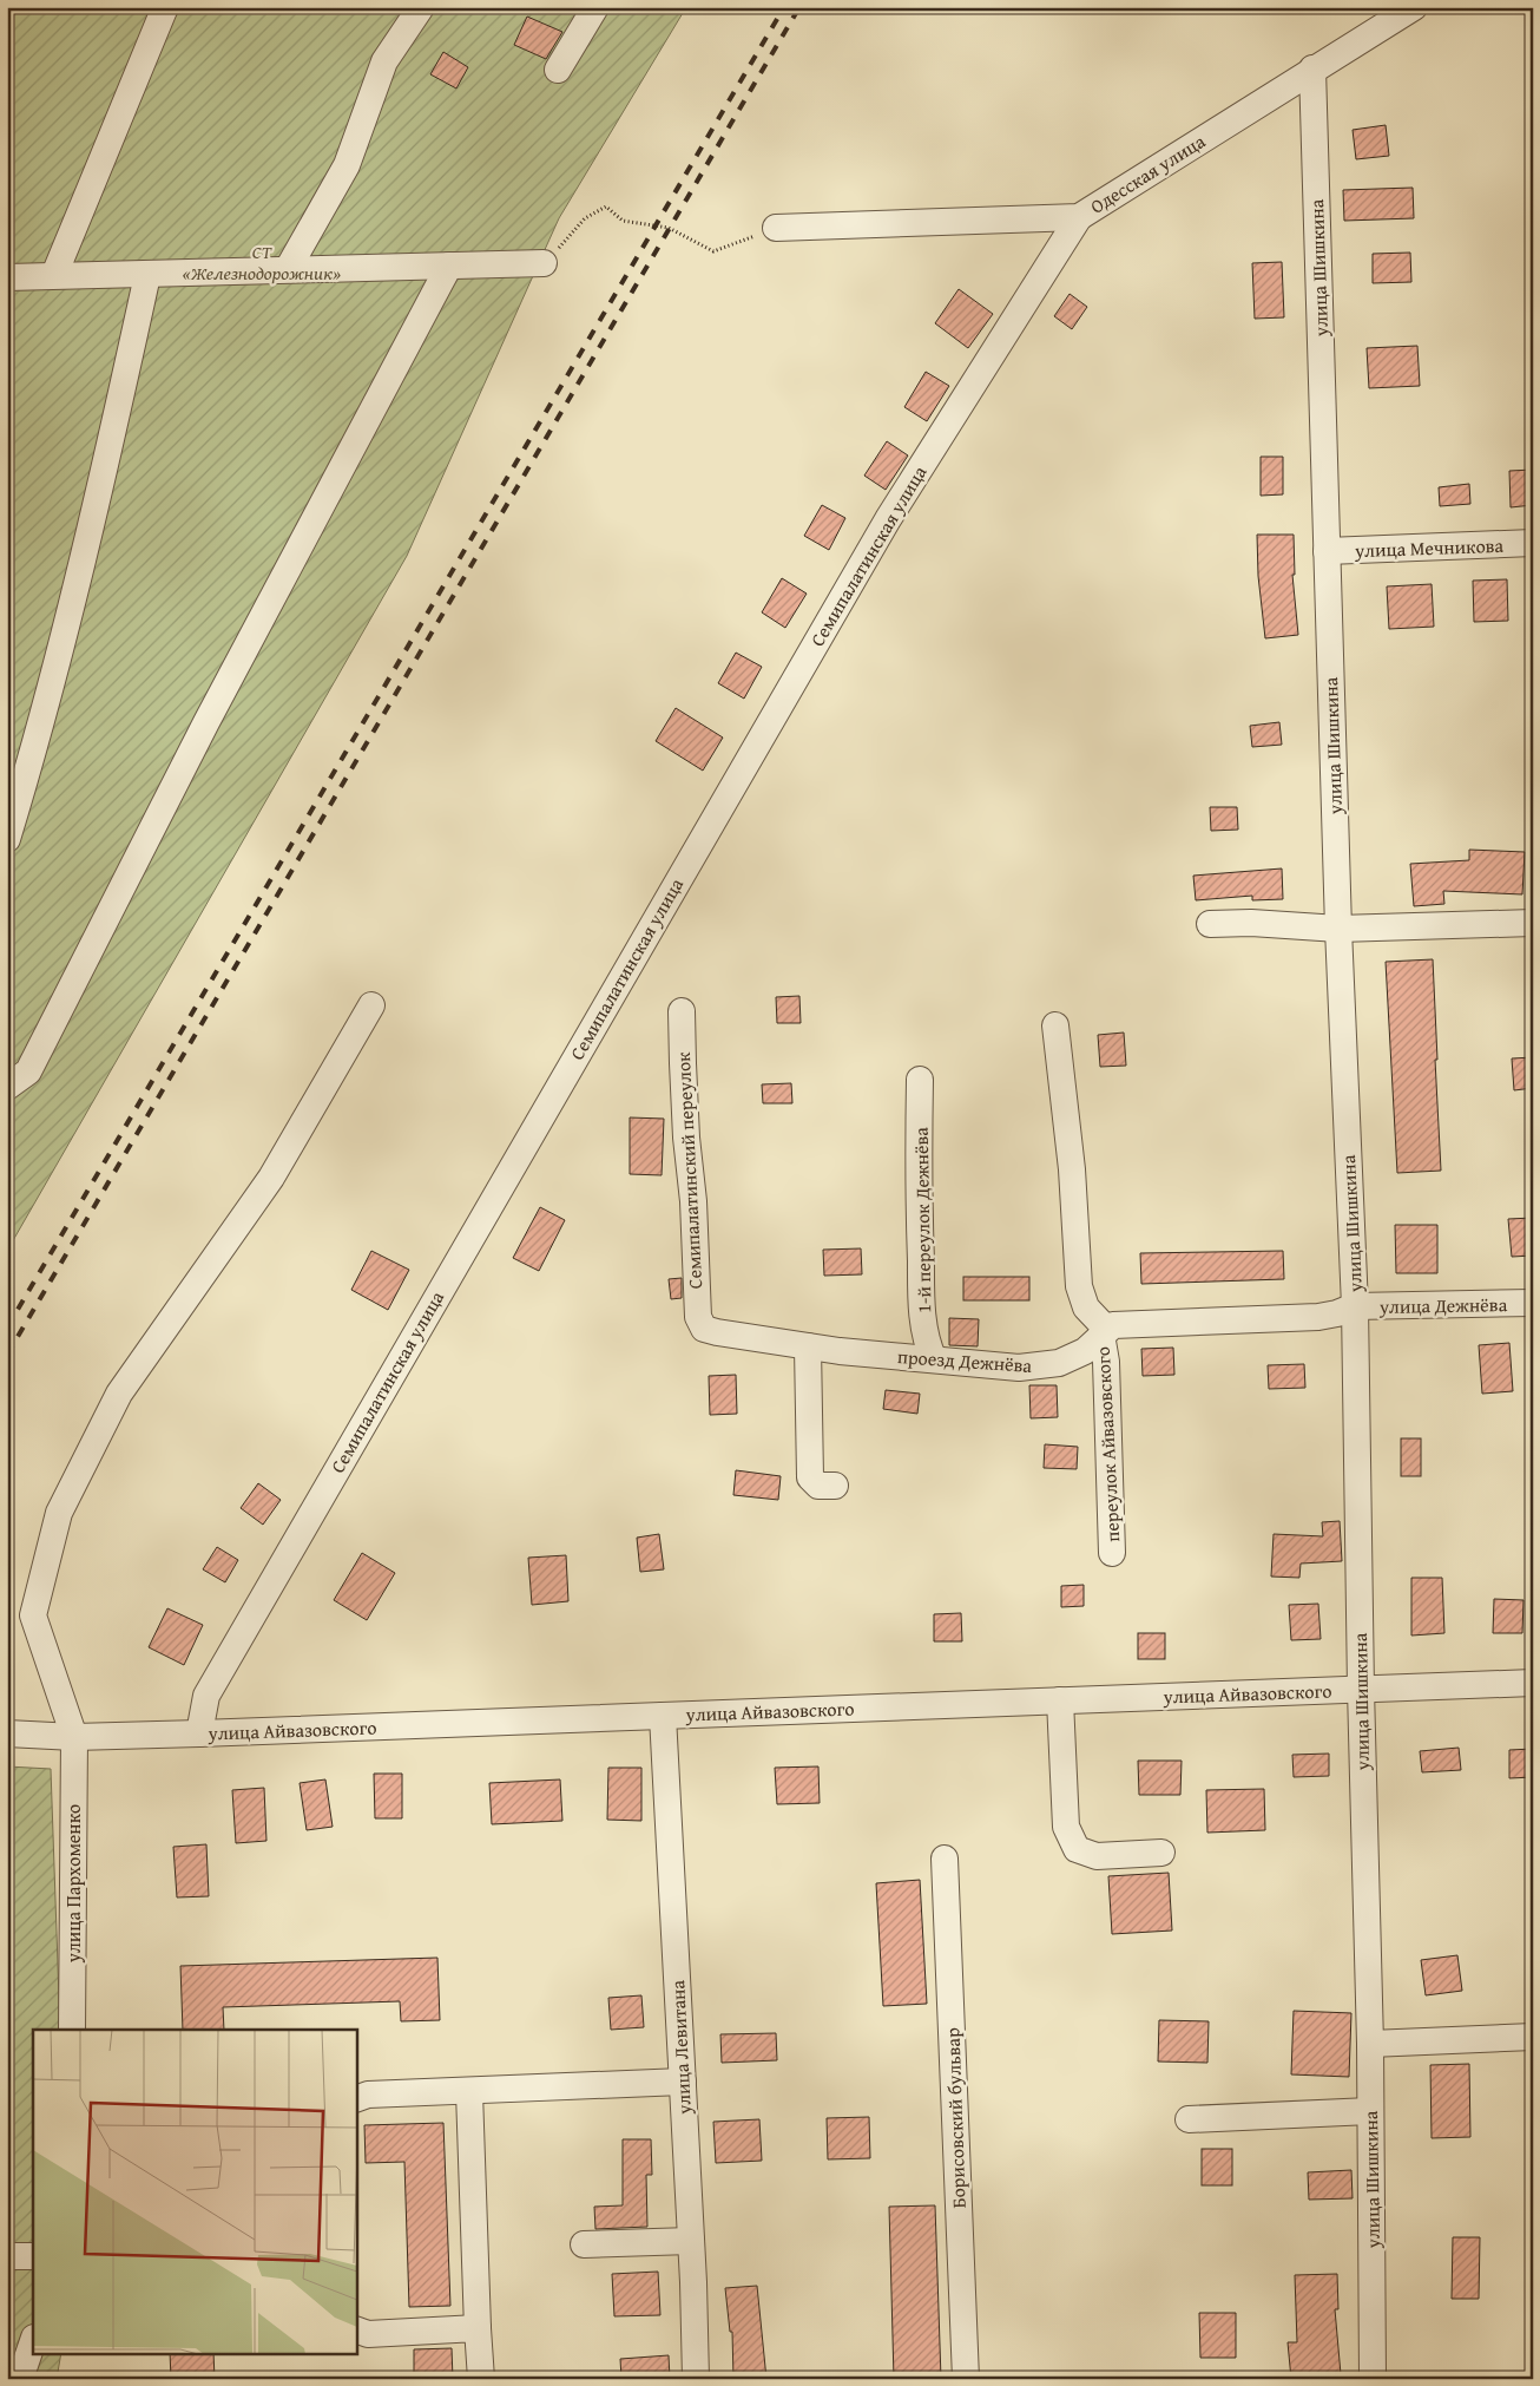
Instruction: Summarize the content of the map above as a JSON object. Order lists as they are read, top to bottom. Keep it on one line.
{"streets":{"street":["Одесская улица","улица Шишкина","улица Мечникова","Семипалатинская улица","Семипалатинский переулок","1-й переулок Дежнёва","улица Дежнёва","проезд Дежнёва","переулок Айвазовского","улица Айвазовского","улица Пархоменко","улица Левитана","Борисовский бульвар"]},"crossings":[["Одесская улица","улица Шишкина"],["Одесская улица","Семипалатинская улица"],["улица Шишкина","улица Мечникова"],["улица Шишкина","улица Дежнёва"],["улица Шишкина","проезд Дежнёва"],["улица Шишкина","улица Айвазовского"],["Семипалатинская улица","улица Айвазовского"],["Семипалатинский переулок","проезд Дежнёва"],["1-й переулок Дежнёва","проезд Дежнёва"],["улица Дежнёва","проезд Дежнёва"],["проезд Дежнёва","переулок Айвазовского"],["улица Айвазовского","улица Пархоменко"],["улица Айвазовского","улица Левитана"]],"parks":["СТ «Железнодорожник»"]}
